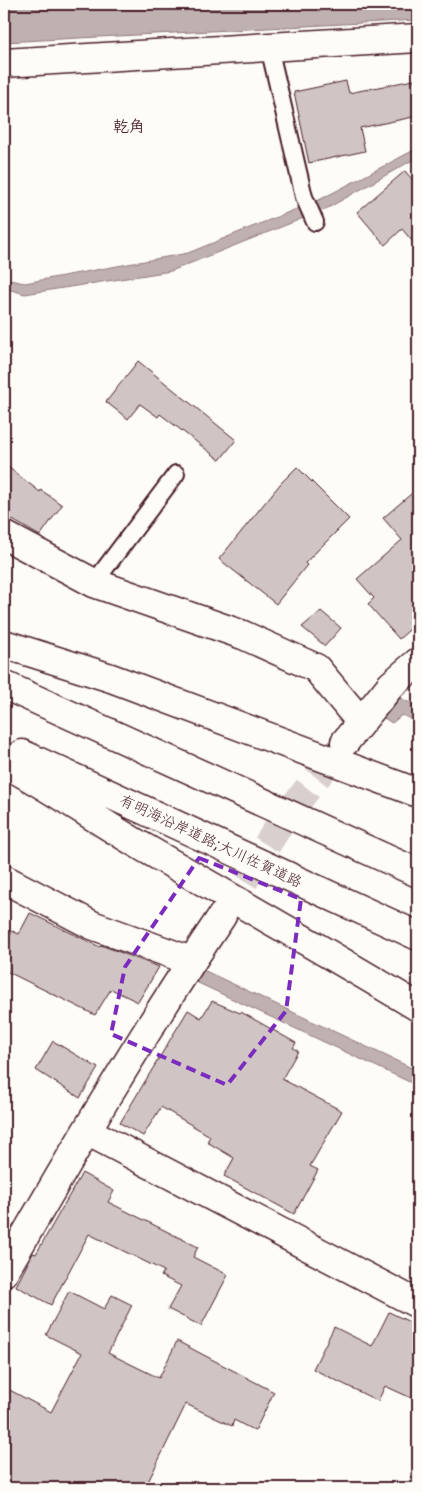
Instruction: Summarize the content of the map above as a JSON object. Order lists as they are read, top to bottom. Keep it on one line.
{"streets":{"main road":["有明海沿岸道路;大川佐賀道路"]},"districts":["乾角"]}
